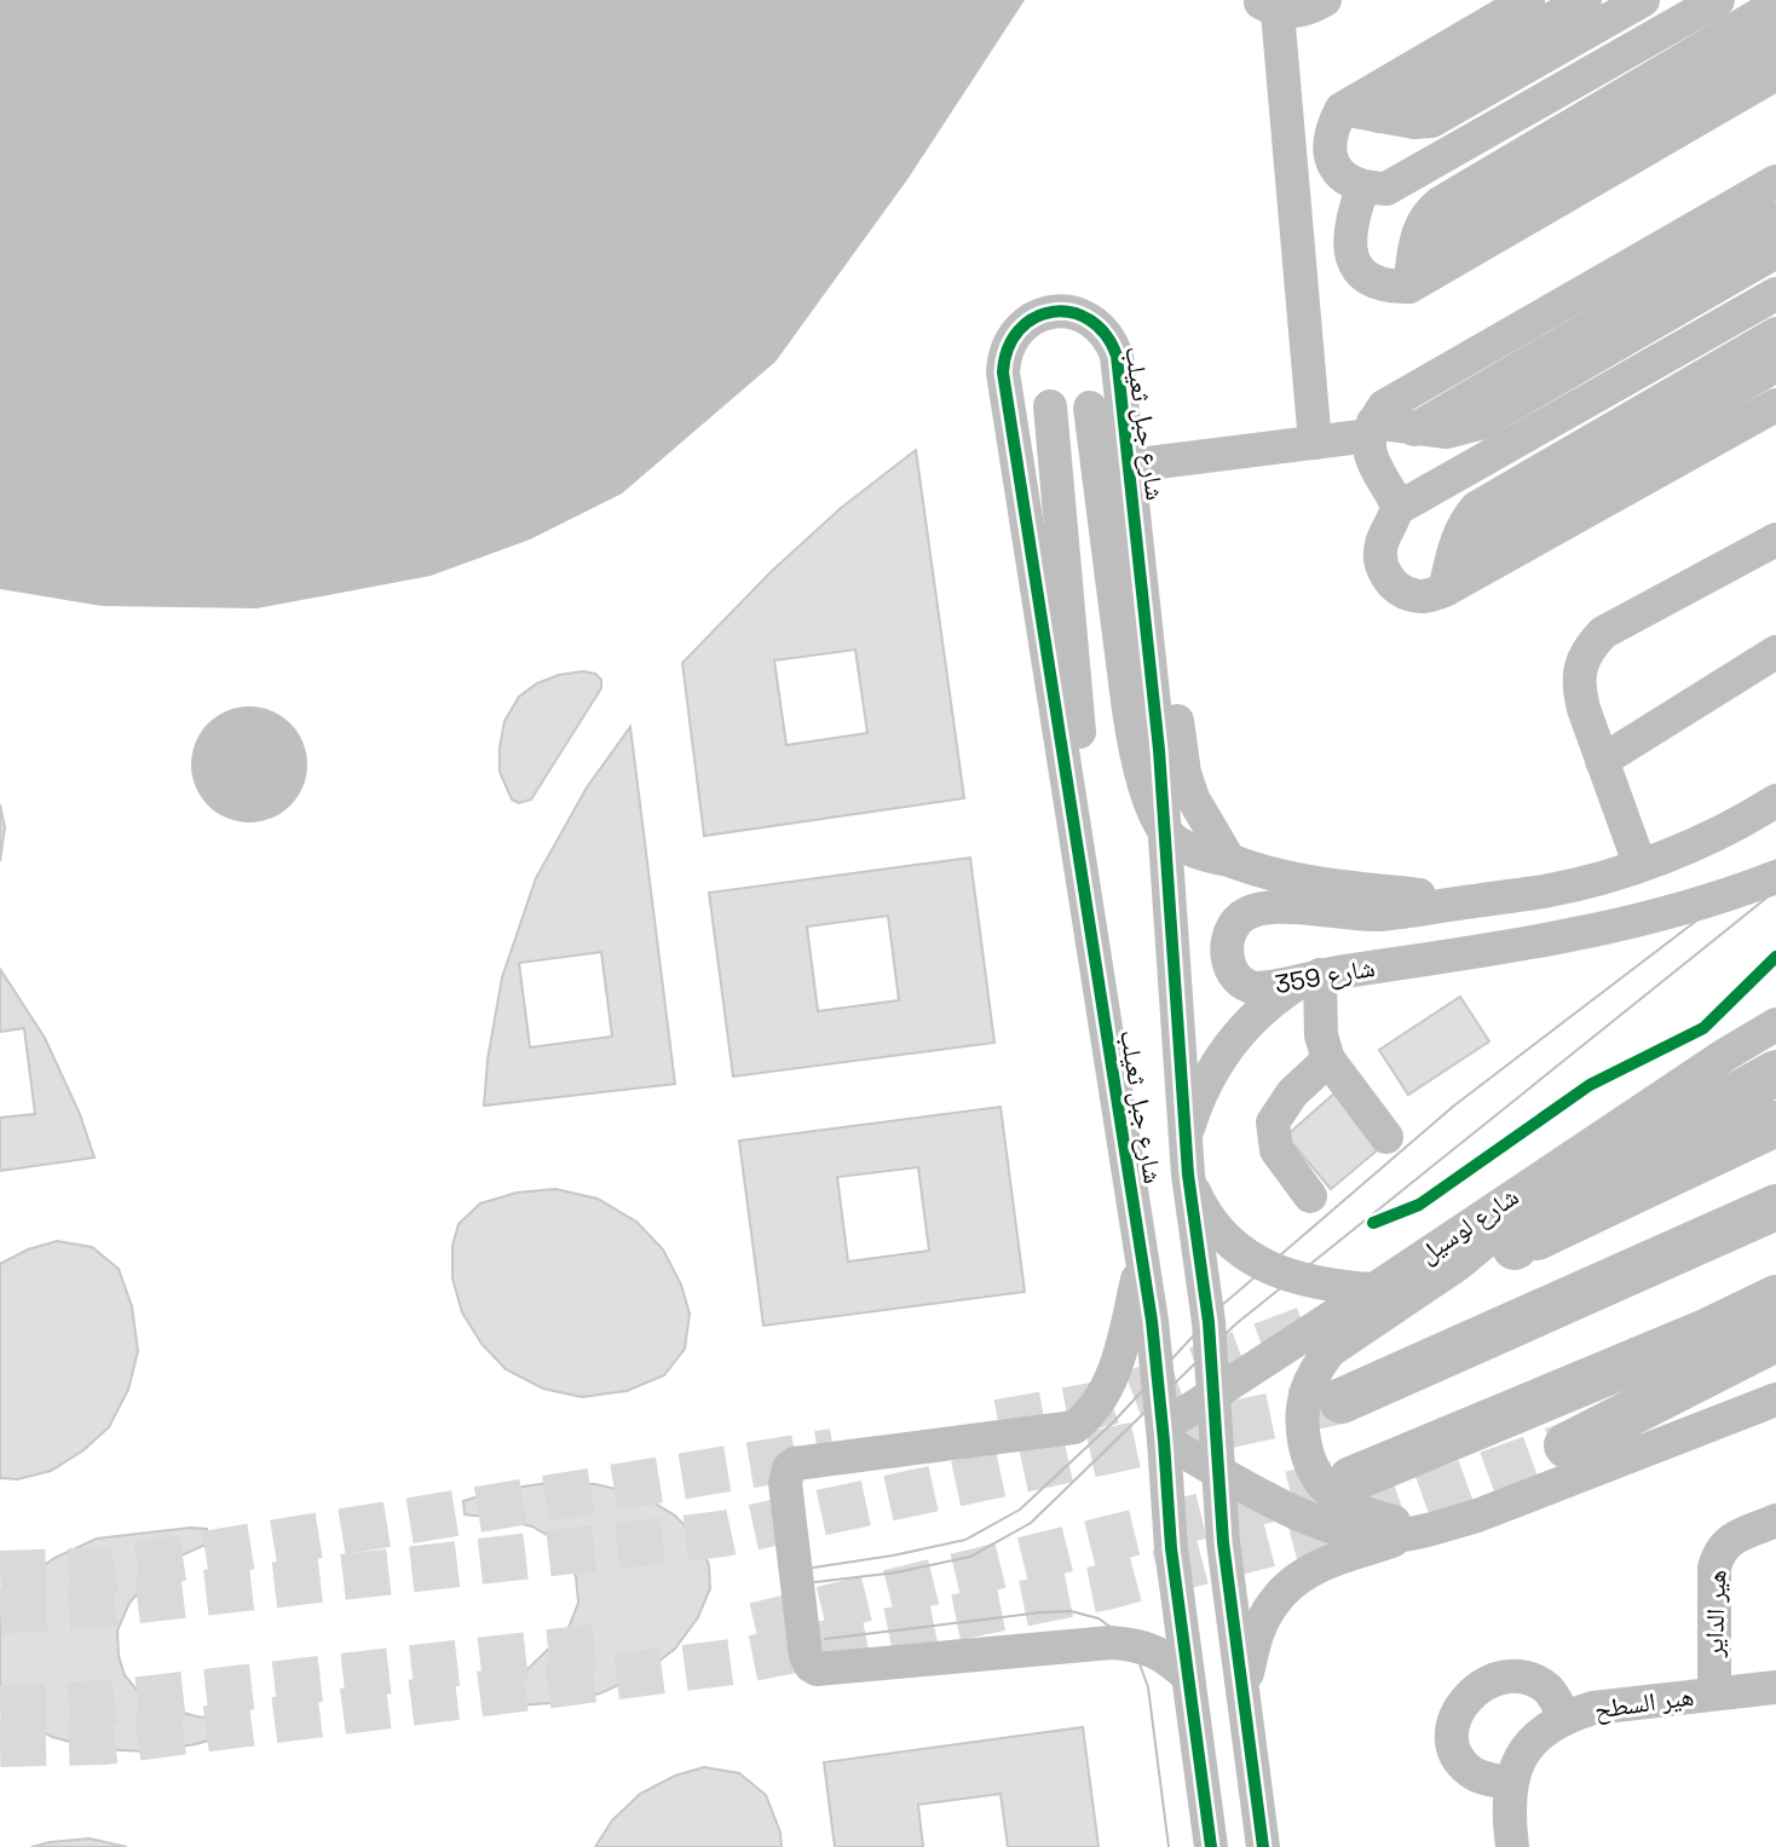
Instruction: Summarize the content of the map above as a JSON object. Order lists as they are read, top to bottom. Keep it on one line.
{"streets":{"street":["شارع جبل ثعيلب","شارع 359","شارع لوسيل","هير الداير","هير السطح"]},"crossings":[["شارع جبل ثعيلب","شارع لوسيل"],["هير الداير","هير السطح"]]}
